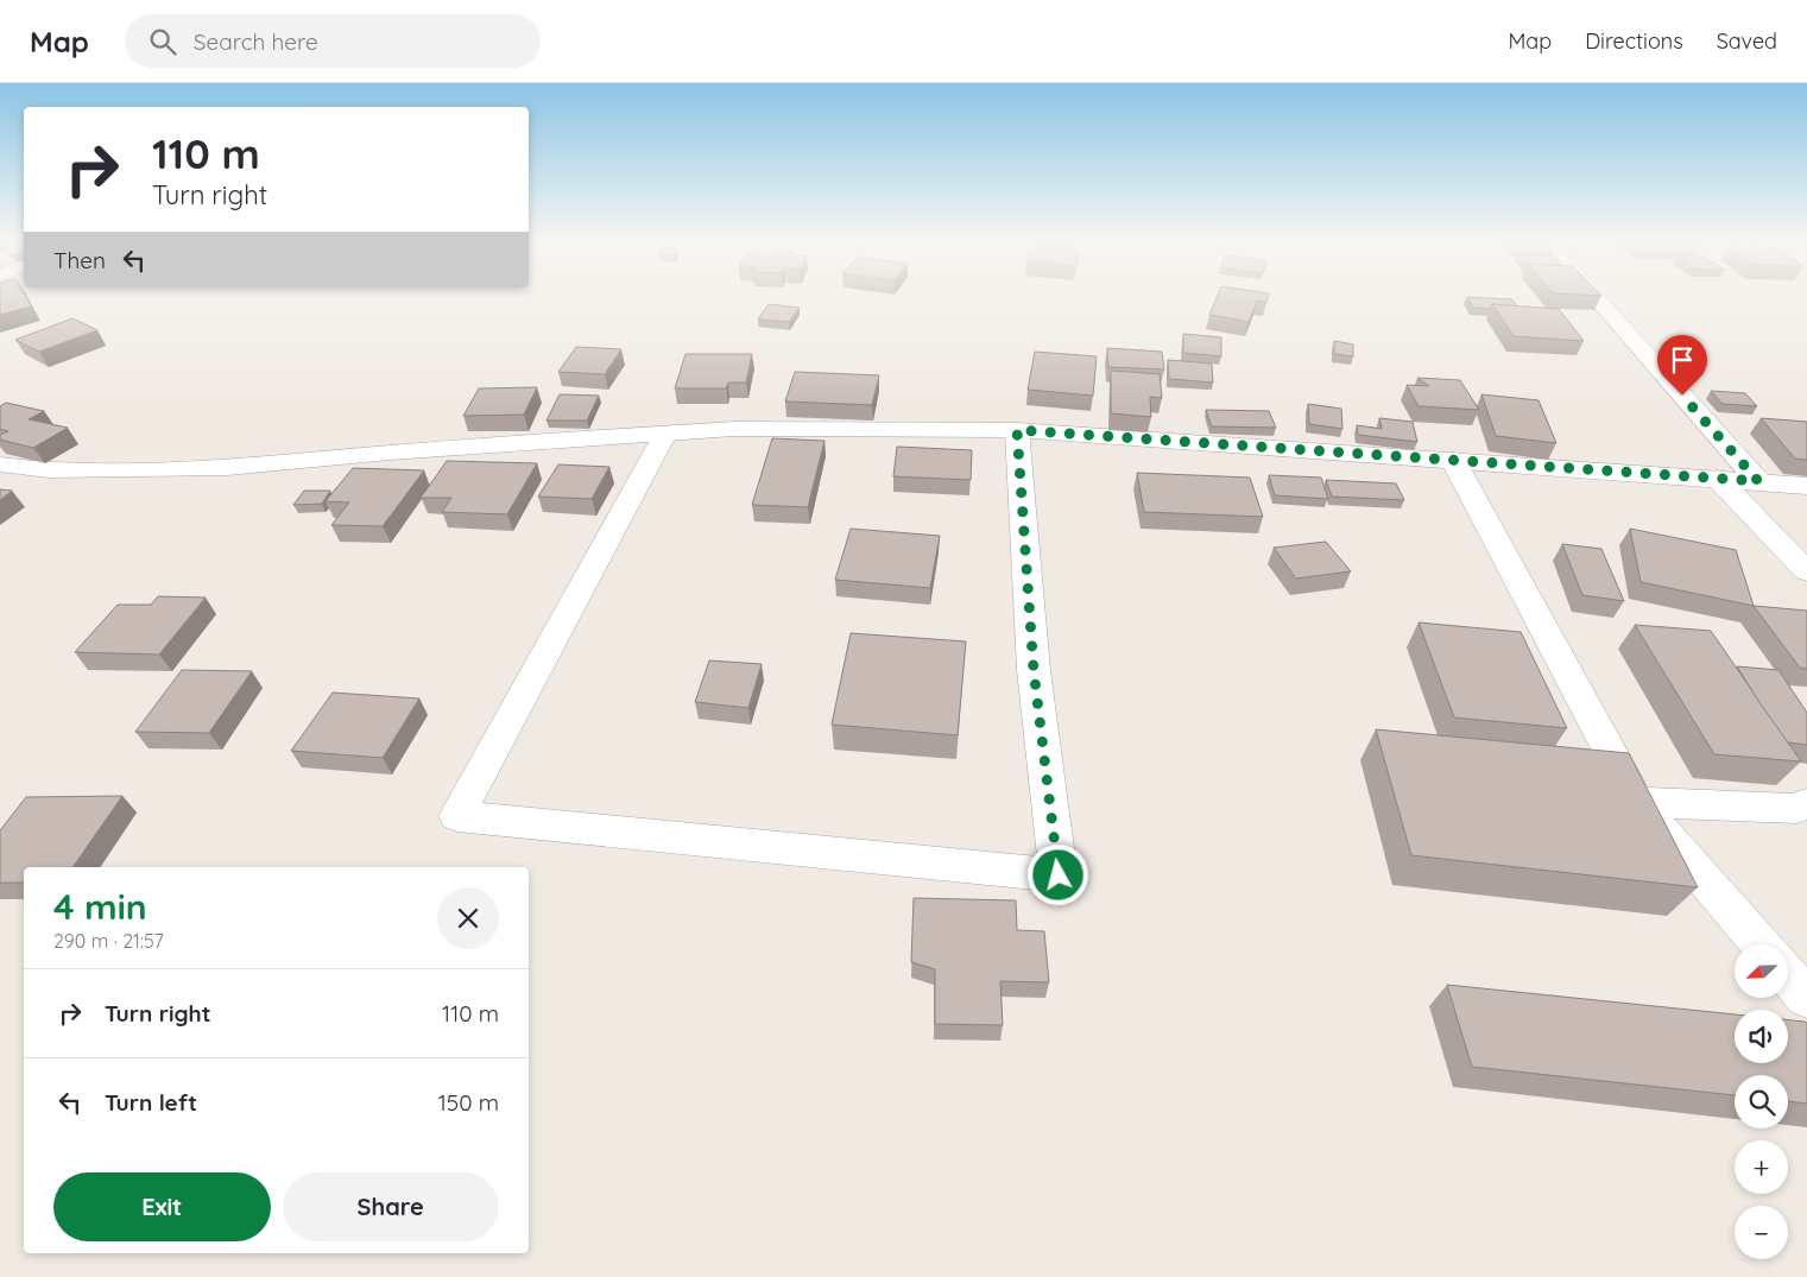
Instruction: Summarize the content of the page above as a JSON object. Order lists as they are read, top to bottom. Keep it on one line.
{"north":"bottom left","page":{"header":"Map","search":"Search here","nav":["Map","Directions","Saved"],"turn":["110 m","Turn right"],"then":"Then","heading":["4 min","290 m · 21:57"],"map_buttons":["+","−"],"list":[{"name":"Turn right","value":"110 m"},{"name":"Turn left","value":"150 m"}],"buttons":["Exit","Share"]}}
